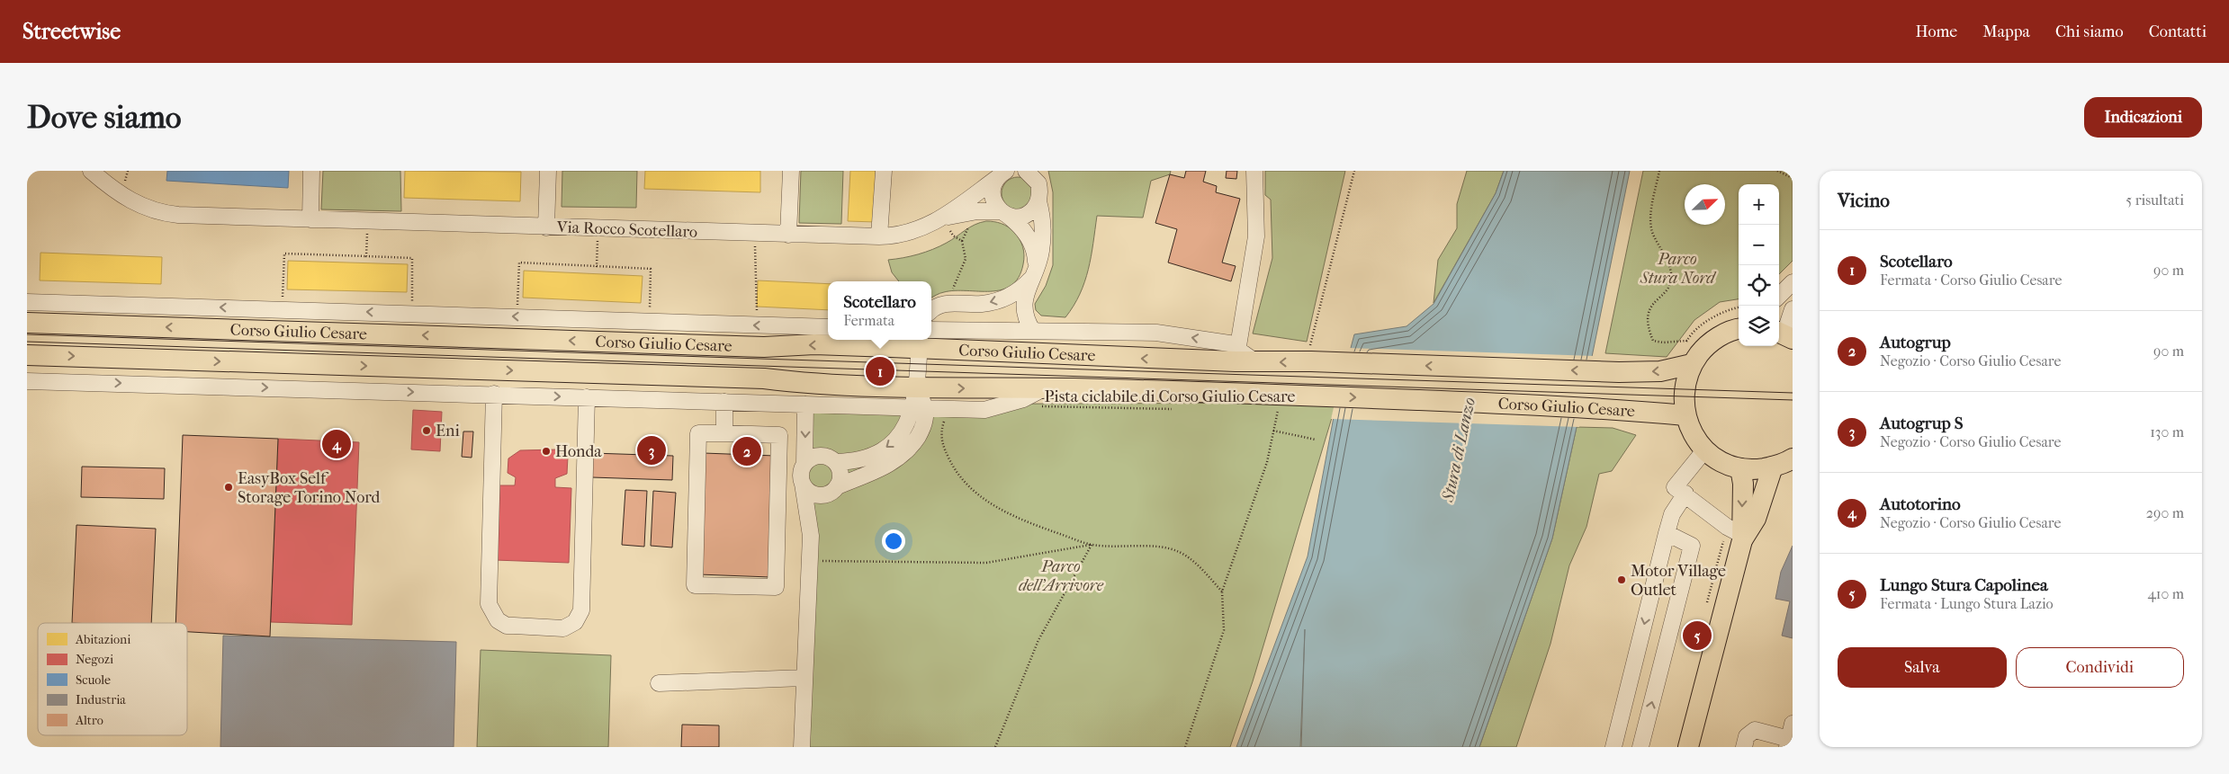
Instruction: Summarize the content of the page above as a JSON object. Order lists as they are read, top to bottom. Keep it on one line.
{"streets":{"main road":["Corso Giulio Cesare"],"street":["Via Rocco Scotellaro"],"path":["Pista ciclabile di Corso Giulio Cesare"]},"water":["Stura di Lanzo"],"parks":["Parco Stura Nord","Parco dell'Arrivore"],"places":["Eni","Honda","EasyBox Self Storage Torino Nord","Motor Village Outlet"],"legend":["Abitazioni","Negozi","Scuole","Industria","Altro"],"north":"top right","page":{"header":"Streetwise","nav":["Home","Mappa","Chi siamo","Contatti"],"buttons":["Indicazioni",["Salva","Condividi"]],"title":"Dove siamo","heading":["Vicino","5 risultati"],"map_buttons":["+","−"],"list":[{"mark":"1","name":"Scotellaro","note":"Fermata · Corso Giulio Cesare","value":"90 m"},{"mark":"2","name":"Autogrup","note":"Negozio · Corso Giulio Cesare","value":"90 m"},{"mark":"3","name":"Autogrup S","note":"Negozio · Corso Giulio Cesare","value":"130 m"},{"mark":"4","name":"Autotorino","note":"Negozio · Corso Giulio Cesare","value":"290 m"},{"mark":"5","name":"Lungo Stura Capolinea","note":"Fermata · Lungo Stura Lazio","value":"410 m"}],"popup":["Scotellaro","Fermata"],"pins":["1","4","3","2","5"]}}
